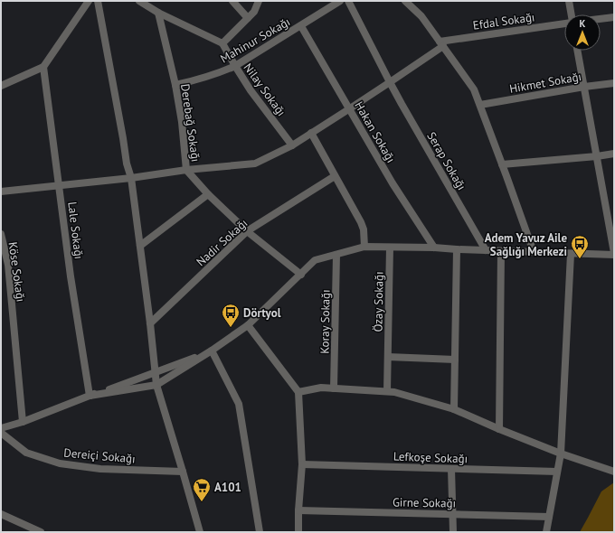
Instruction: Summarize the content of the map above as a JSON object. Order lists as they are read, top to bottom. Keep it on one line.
{"streets":{"street":["Efdal Sokağı","Mahinur Sokağı","Hikmet Sokağı","Nilay Sokağı","Derebağ Sokağı","Hakan Sokağı","Serap Sokağı","Lale Sokağı","Nadir Sokağı","Köse Sokağı","Özay Sokağı","Koray Sokağı","Dereiçi Sokağı","Lefkoşe Sokağı","Girne Sokağı"]},"crossings":[["Mahinur Sokağı","Nilay Sokağı"],["Mahinur Sokağı","Derebağ Sokağı"],["Mahinur Sokağı","Hakan Sokağı"],["Derebağ Sokağı","Nadir Sokağı"]],"places":{"bus stop":["Adem Yavuz Aile Sağlığı Merkezi","Dörtyol"],"supermarket":["A101"]},"north":"top"}
